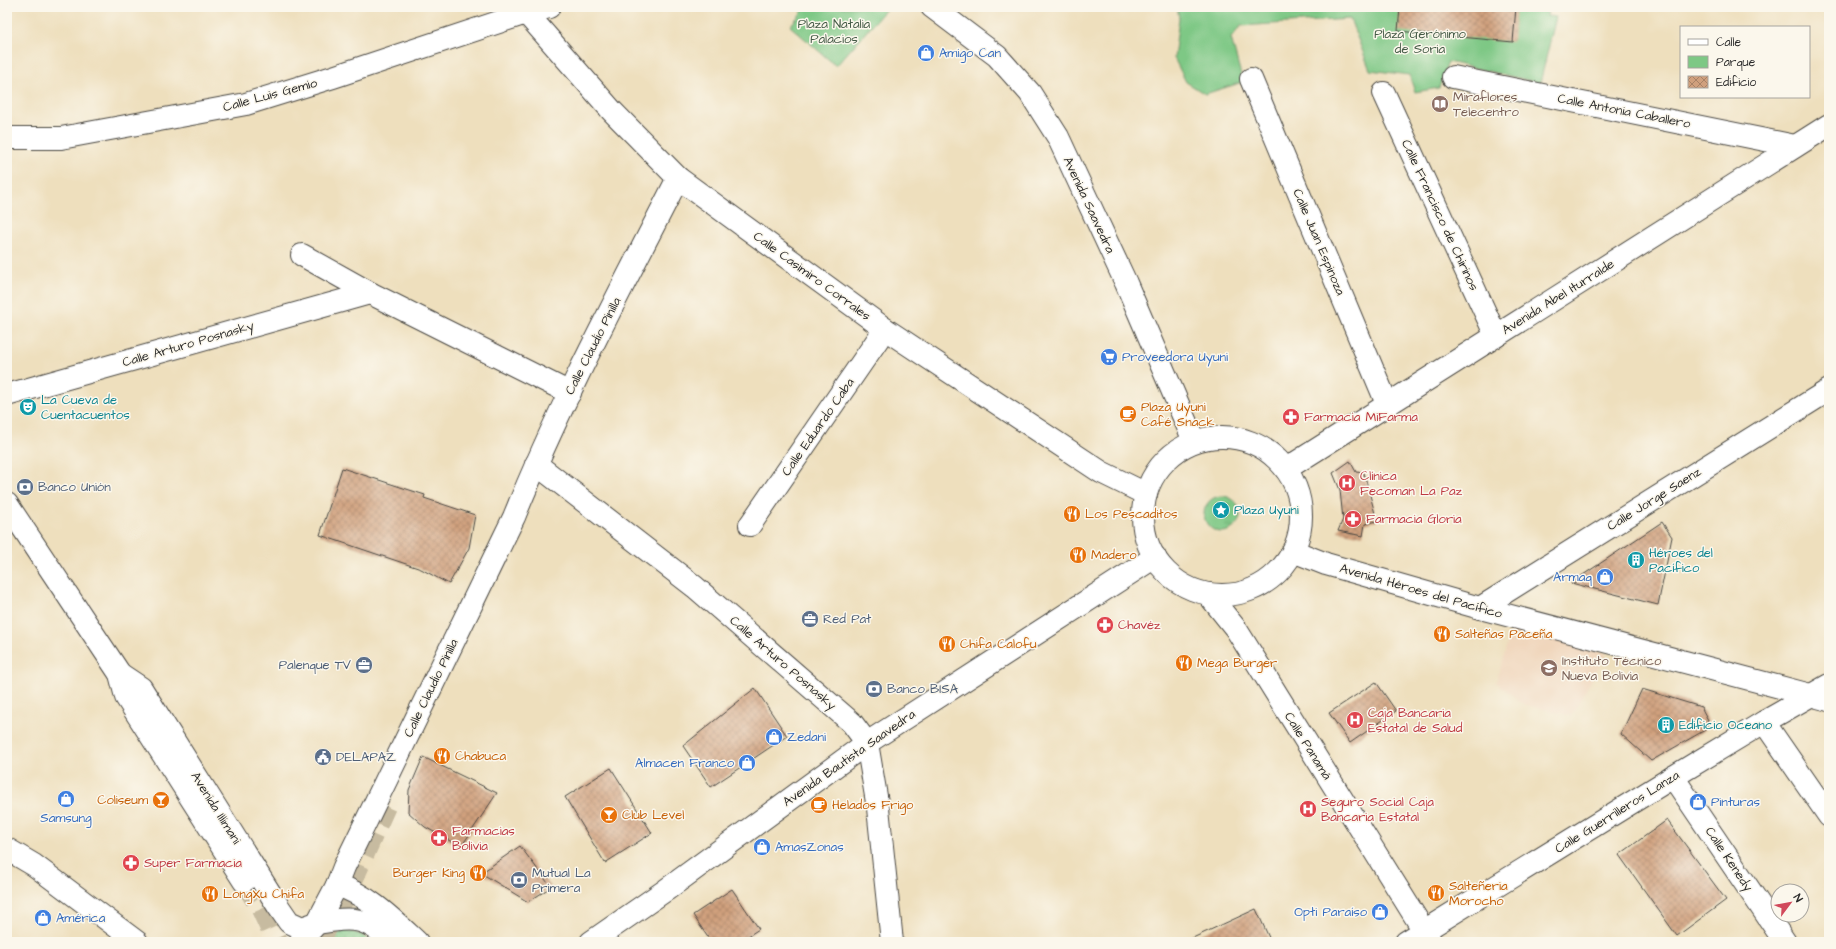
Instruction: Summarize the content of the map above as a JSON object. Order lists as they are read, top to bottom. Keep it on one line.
{"streets":{"street":["Calle Luis Gemio","Calle Antonia Caballero","Avenida Saavedra","Calle Francisco de Chirinos","Calle Juan Espinoza","Calle Casimiro Corrales","Avenida Abel Iturralde","Calle Arturo Posnasky","Calle Claudio Pinilla","Calle Eduardo Caba","Calle Jorge Saenz","Avenida Héroes del Pacífico","Calle Panamá","Avenida Bautista Saavedra","Avenida Illimani","Calle Guerrilleros Lanza","Calle Kenedy"]},"crossings":[["Calle Luis Gemio","Calle Casimiro Corrales"],["Calle Antonia Caballero","Avenida Abel Iturralde"],["Calle Francisco de Chirinos","Avenida Abel Iturralde"],["Calle Juan Espinoza","Avenida Abel Iturralde"],["Calle Casimiro Corrales","Calle Claudio Pinilla"],["Calle Casimiro Corrales","Calle Eduardo Caba"],["Calle Arturo Posnasky","Calle Claudio Pinilla"],["Calle Arturo Posnasky","Avenida Bautista Saavedra"],["Calle Claudio Pinilla","Avenida Illimani"],["Calle Jorge Saenz","Avenida Héroes del Pacífico"],["Avenida Héroes del Pacífico","Calle Guerrilleros Lanza"],["Calle Panamá","Calle Guerrilleros Lanza"],["Calle Guerrilleros Lanza","Calle Kenedy"]],"parks":["Plaza Natalia Palacios","Plaza Gerónimo de Soria"],"places":{"shop":["Amigo Can","Armaq","Zedani","Almacen Franco","Samsung","Pinturas","AmasZonas","Opti Paraíso","América"],"library":["Miraflores Telecentro"],"supermarket":["Proveedora Uyuni"],"theatre":["La Cueva de Cuentacuentos"],"cafe":["Plaza Uyuni Café Snack","Helados Frigo"],"pharmacy":["Farmacia MiFarma","Farmacia Gloria","Chavéz","Farmacias Bolivia","Super Farmacia"],"hospital":["Clínica Fecoman La Paz","Caja Bancaria Estatal de Salud","Seguro Social Caja Bancaria Estatal"],"bank":["Banco Unión","Banco BISA","Mutual La Primera"],"place":["Plaza Uyuni"],"restaurant":["Los Pescaditos","Madero","Salteñas Paceña","Chifa Calofu","Mega Burger","Chabuca","Burger King","Salteñeria Morocho","LongXu Chifa"],"building":["Héroes del Pacífico","Edificio Oceano"],"office":["Red Pat","Palenque TV"],"school or university":["Instituto Técnico Nueva Bolivia"],"public building":["DELAPAZ"],"bar":["Coliseum","Club Level"]},"legend":["Calle","Parque","Edificio"],"north":"top right"}
